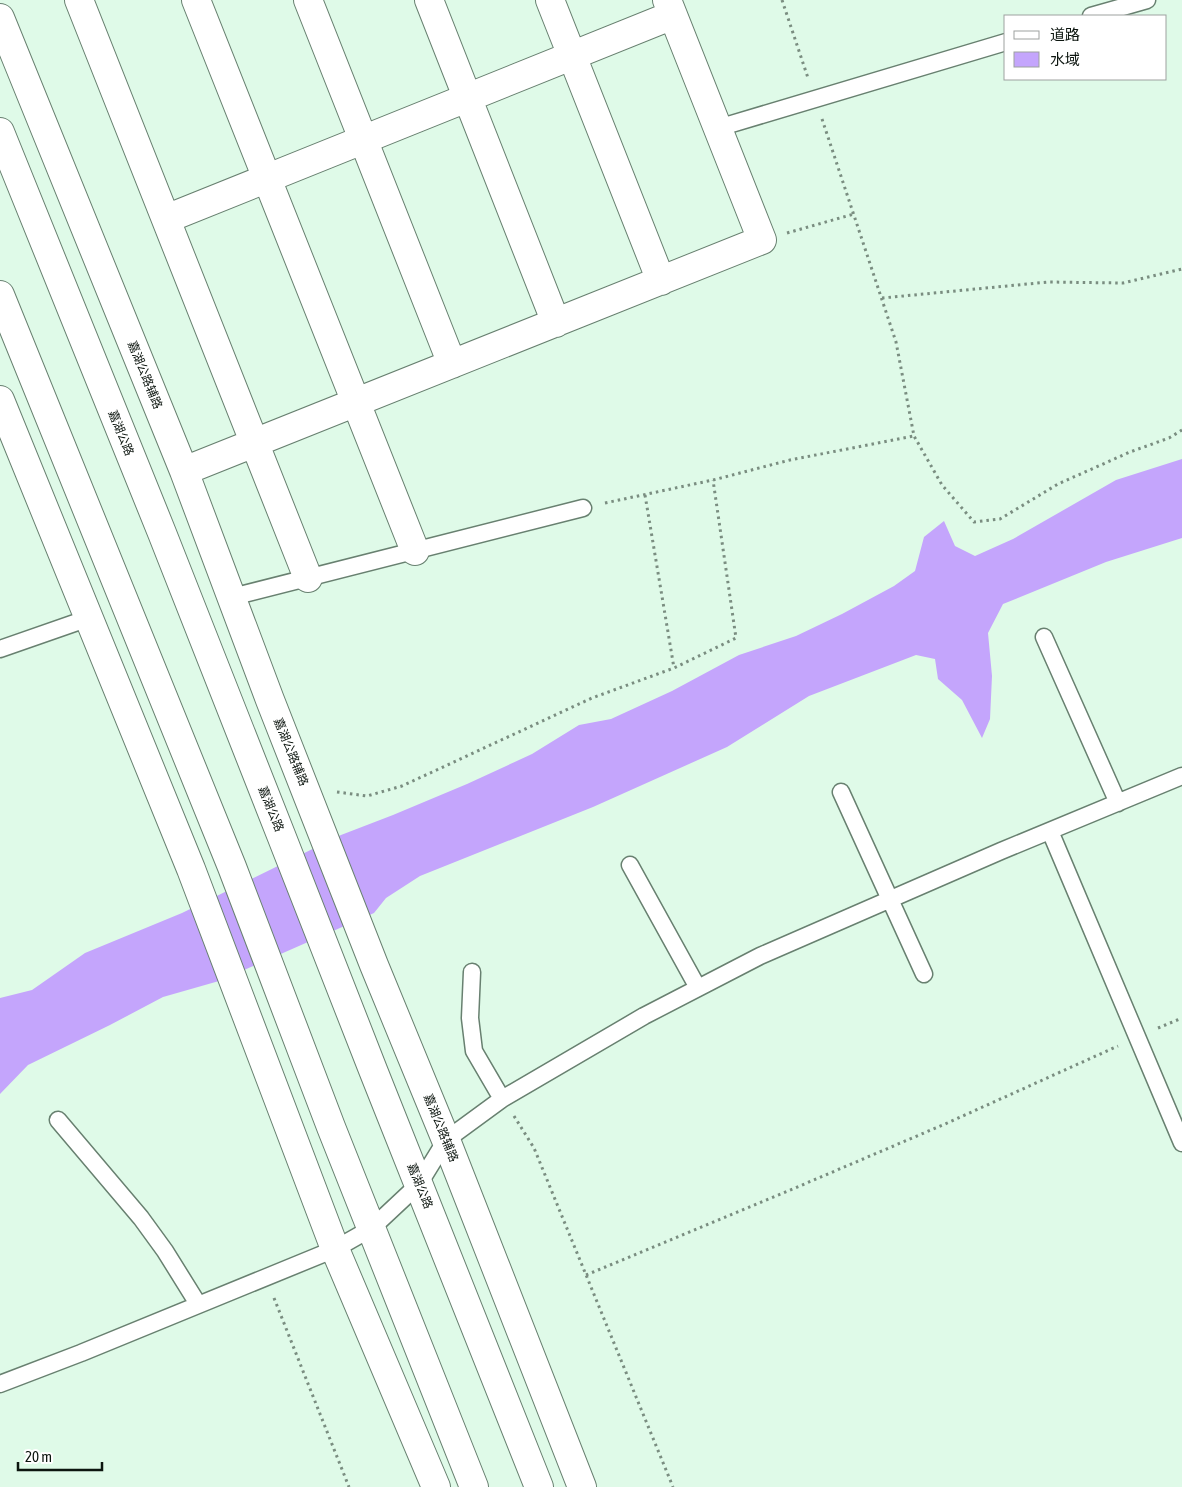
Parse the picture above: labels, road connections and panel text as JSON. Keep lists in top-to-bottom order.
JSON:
{
  "streets": {
    "street": ["嘉湖公路辅路", "嘉湖公路"]
  },
  "legend": ["道路", "水域"],
  "scale_bar": "20 m"
}
